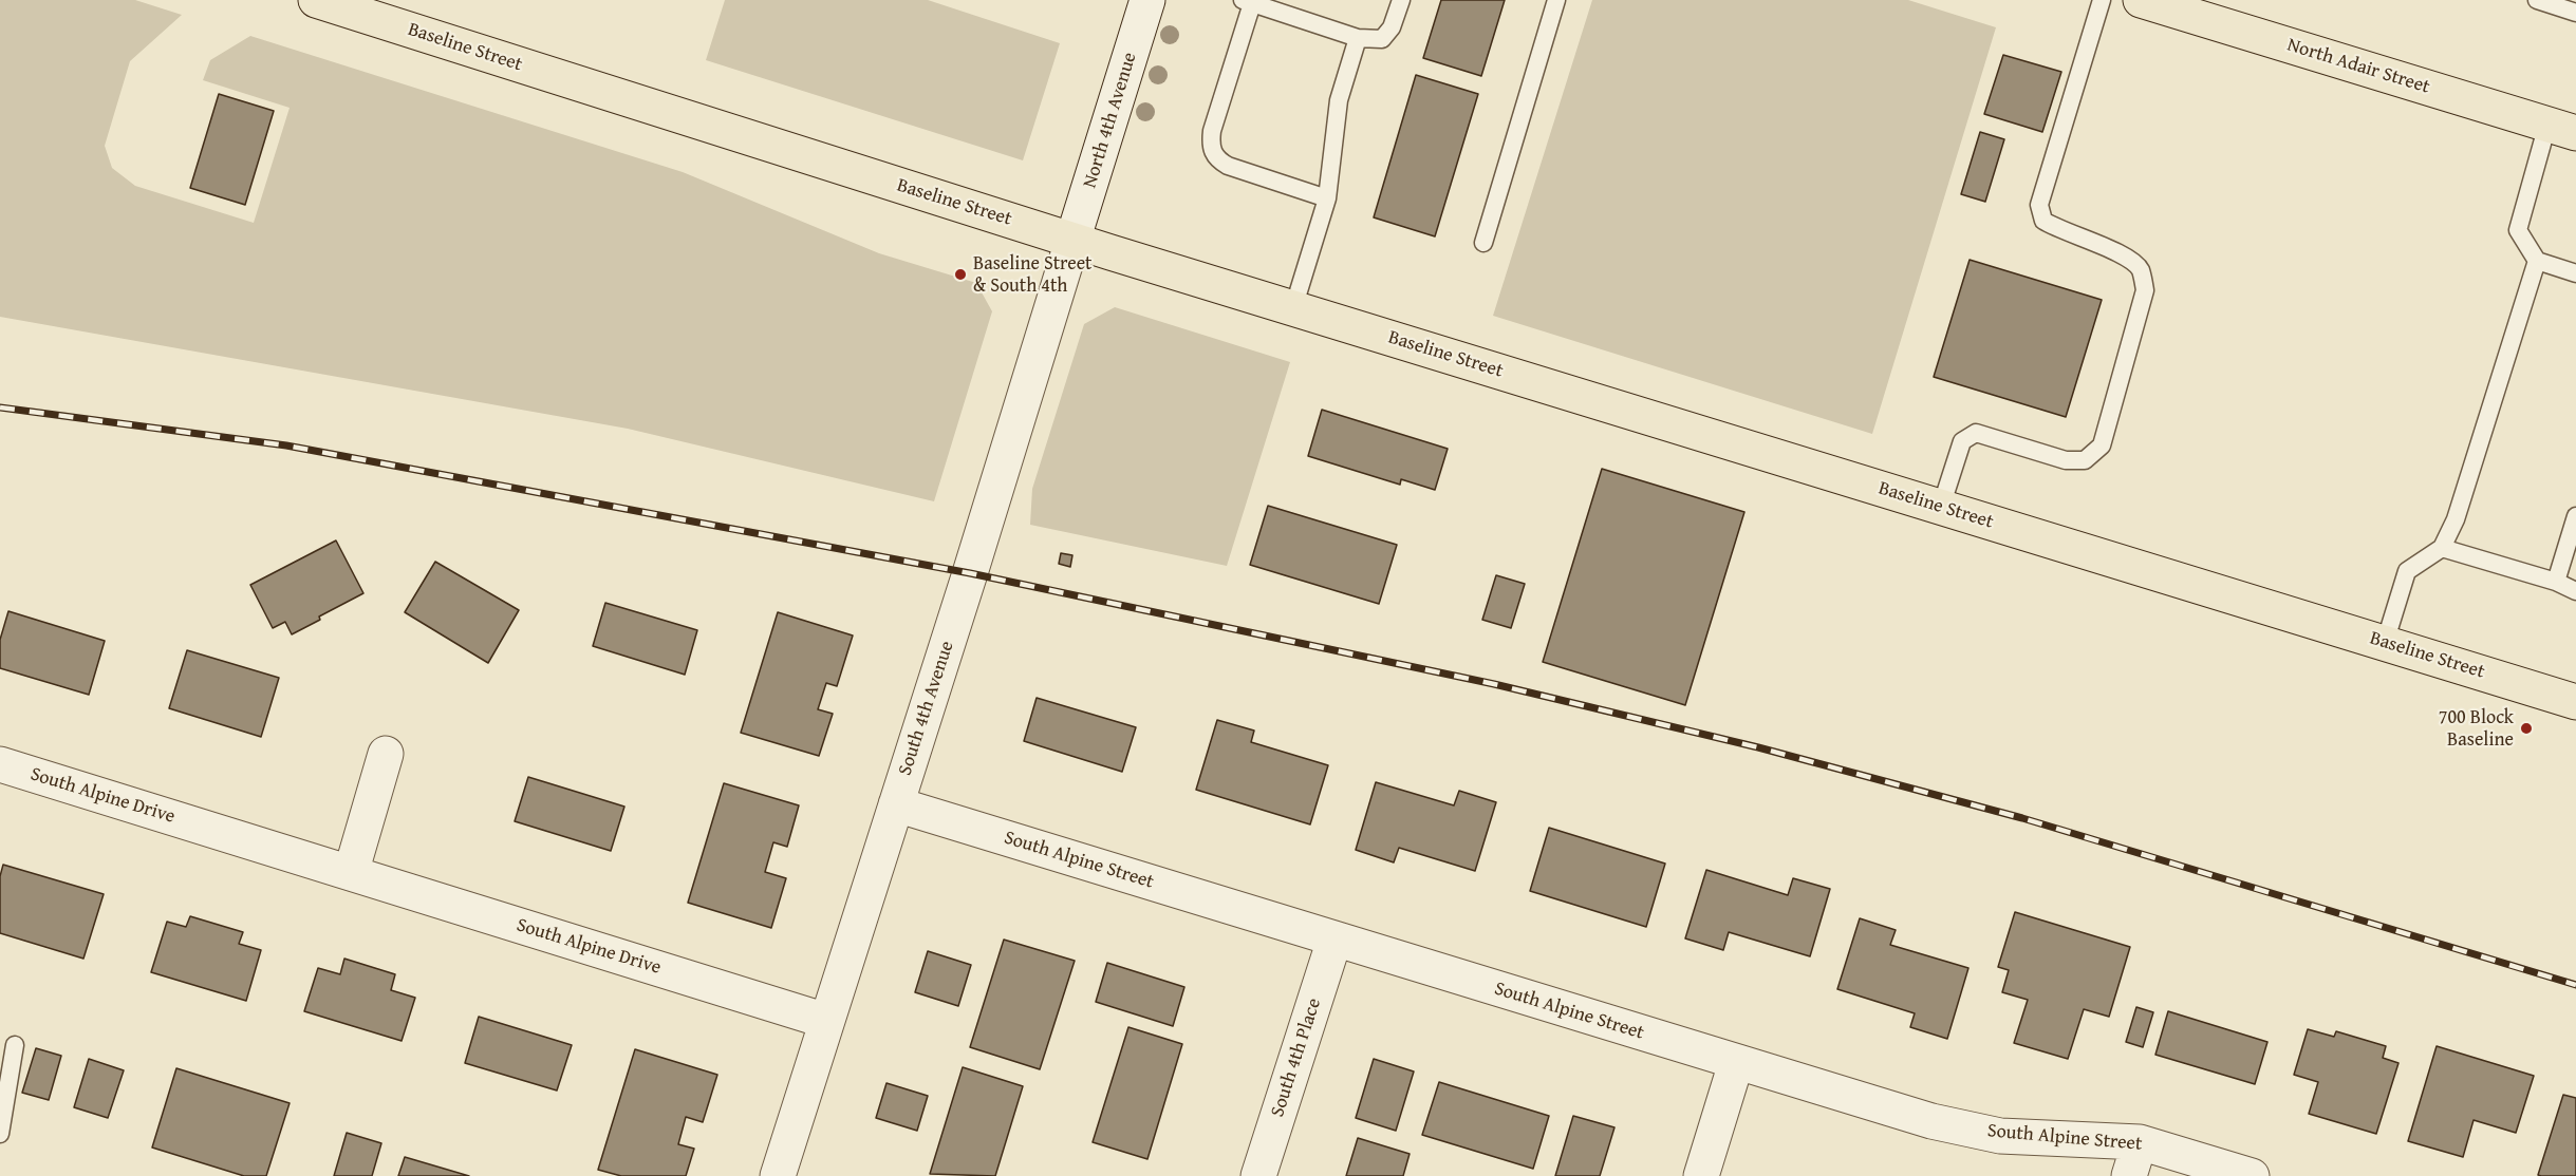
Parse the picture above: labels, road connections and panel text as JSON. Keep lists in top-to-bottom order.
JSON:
{
  "streets": {
    "highway": ["Baseline Street", "North Adair Street"],
    "street": [
      "North 4th Avenue",
      "South 4th Avenue",
      "South Alpine Drive",
      "South Alpine Street",
      "South 4th Place"
    ]
  },
  "crossings": [
    ["Baseline Street", "North 4th Avenue"],
    ["Baseline Street", "South 4th Avenue"],
    ["North 4th Avenue", "South 4th Avenue"],
    ["South 4th Avenue", "South Alpine Drive"],
    ["South 4th Avenue", "South Alpine Street"],
    ["South Alpine Street", "South 4th Place"]
  ],
  "places": ["Baseline Street & South 4th", "700 Block Baseline"]
}
